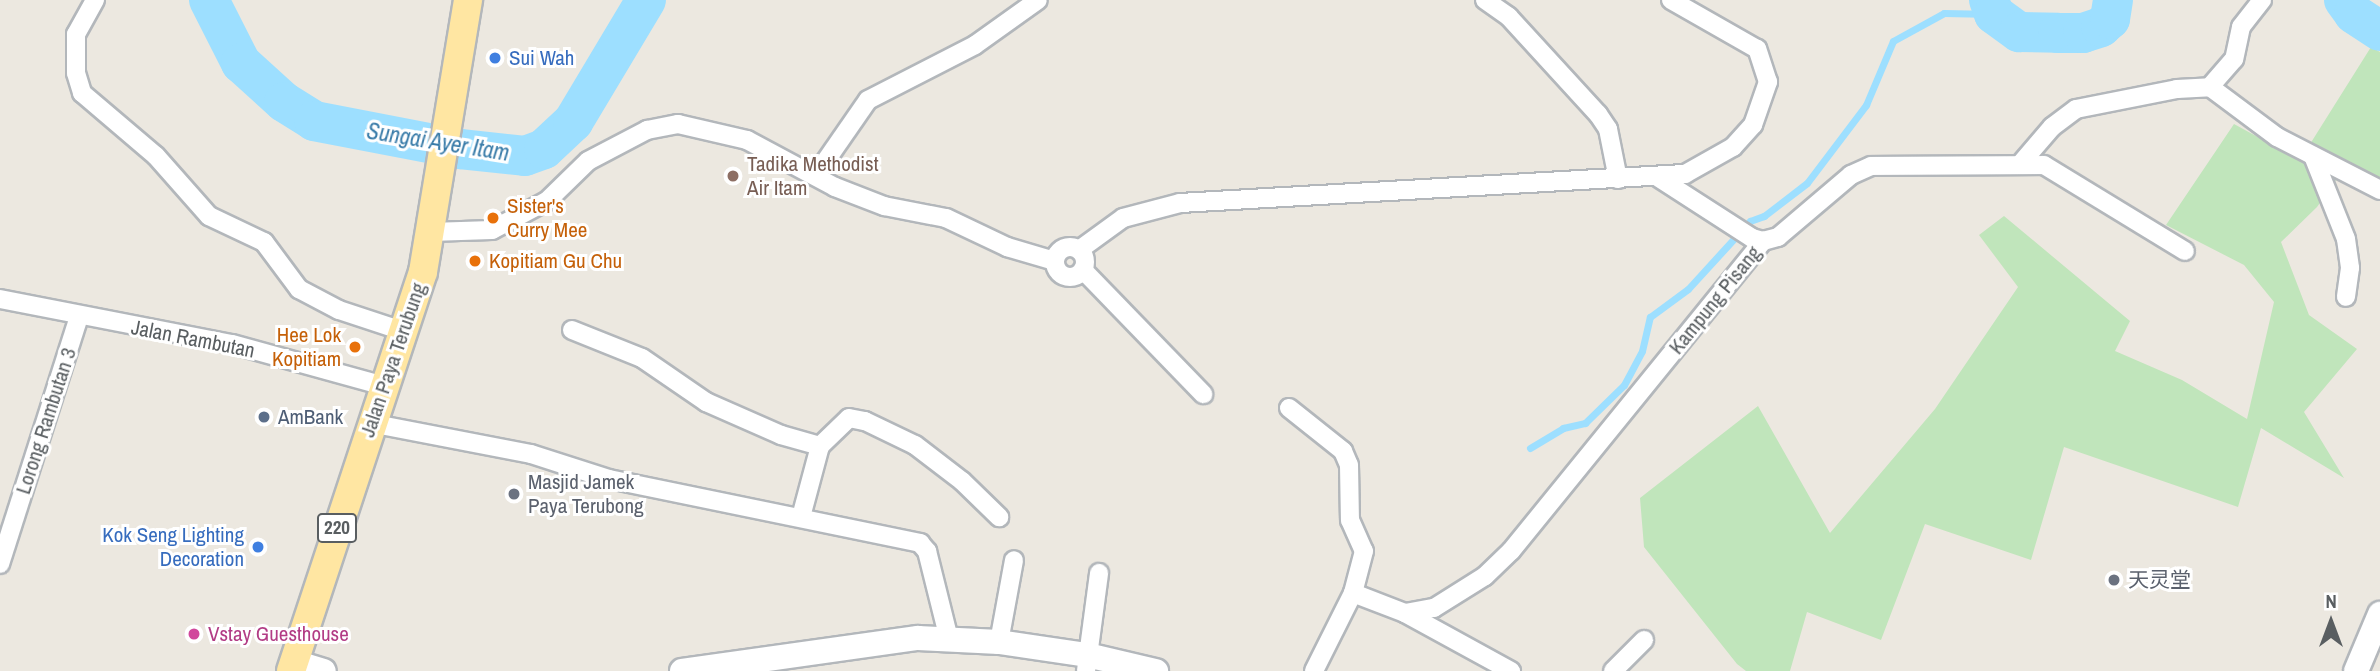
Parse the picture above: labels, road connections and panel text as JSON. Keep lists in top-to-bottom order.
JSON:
{
  "streets": {
    "main road": ["Jalan Paya Terubung", "220"],
    "street": ["Kampung Pisang", "Jalan Rambutan", "Lorong Rambutan 3"]
  },
  "crossings": [
    ["Jalan Rambutan", "Jalan Paya Terubung"],
    ["Jalan Rambutan", "Lorong Rambutan 3"]
  ],
  "water": ["Sungai Ayer Itam"],
  "places": [
    "Sui Wah",
    "Tadika Methodist Air Itam",
    "Sister's Curry Mee",
    "Kopitiam Gu Chu",
    "Hee Lok Kopitiam",
    "AmBank",
    "Masjid Jamek Paya Terubong",
    "Kok Seng Lighting Decoration",
    "天灵堂",
    "Vstay Guesthouse"
  ],
  "north": "top"
}
